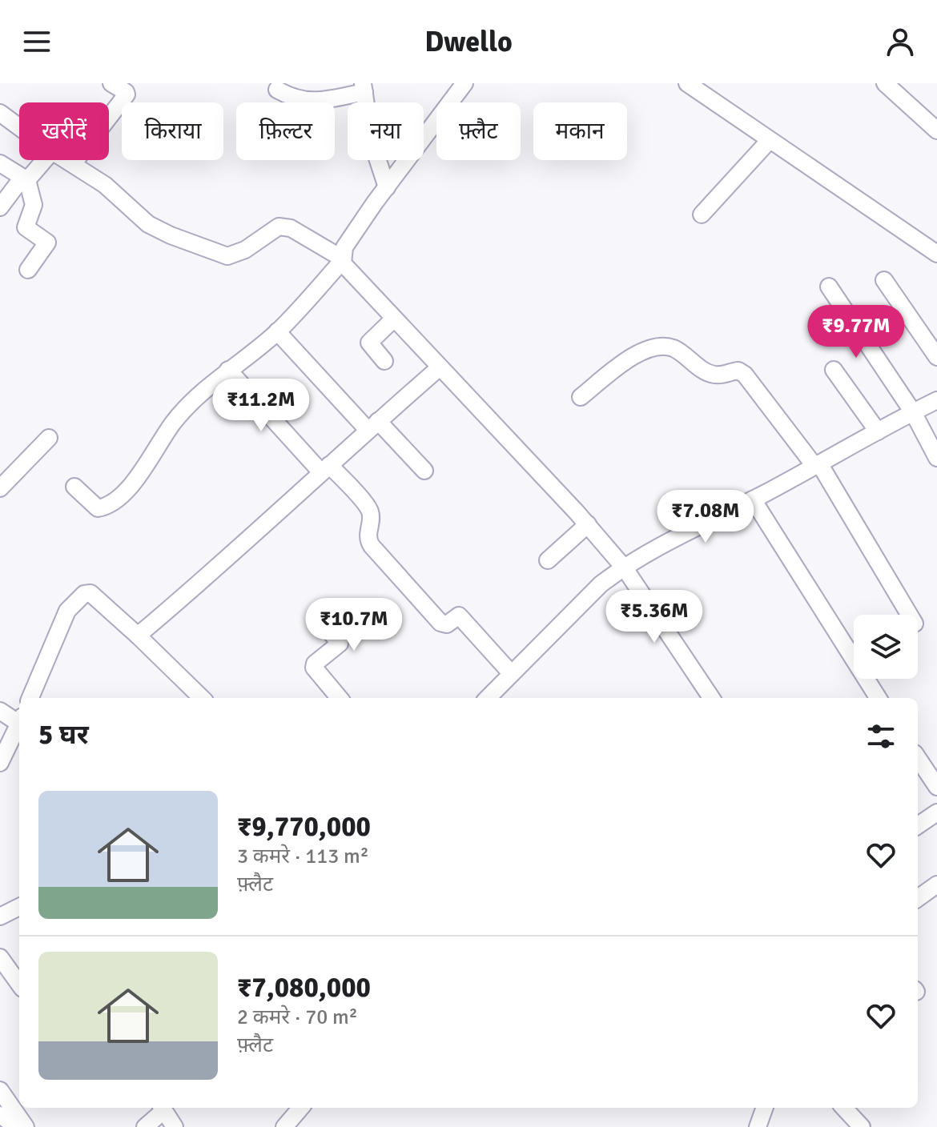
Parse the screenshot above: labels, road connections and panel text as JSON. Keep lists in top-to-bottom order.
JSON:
{
  "page": {
    "header": "Dwello",
    "chip": [
      "खरीदें",
      "किराया",
      "फ़िल्टर",
      "नया",
      "फ़्लैट",
      "मकान"
    ],
    "price": [
      "₹9.77M",
      "₹11.2M",
      "₹7.08M",
      "₹5.36M",
      "₹10.7M"
    ],
    "heading": "5 घर",
    "list": [
      {
        "name": "₹9,770,000",
        "note": "3 कमरे · 113 m² · फ़्लैट"
      },
      {
        "name": "₹7,080,000",
        "note": "2 कमरे · 70 m² · फ़्लैट"
      }
    ]
  }
}
